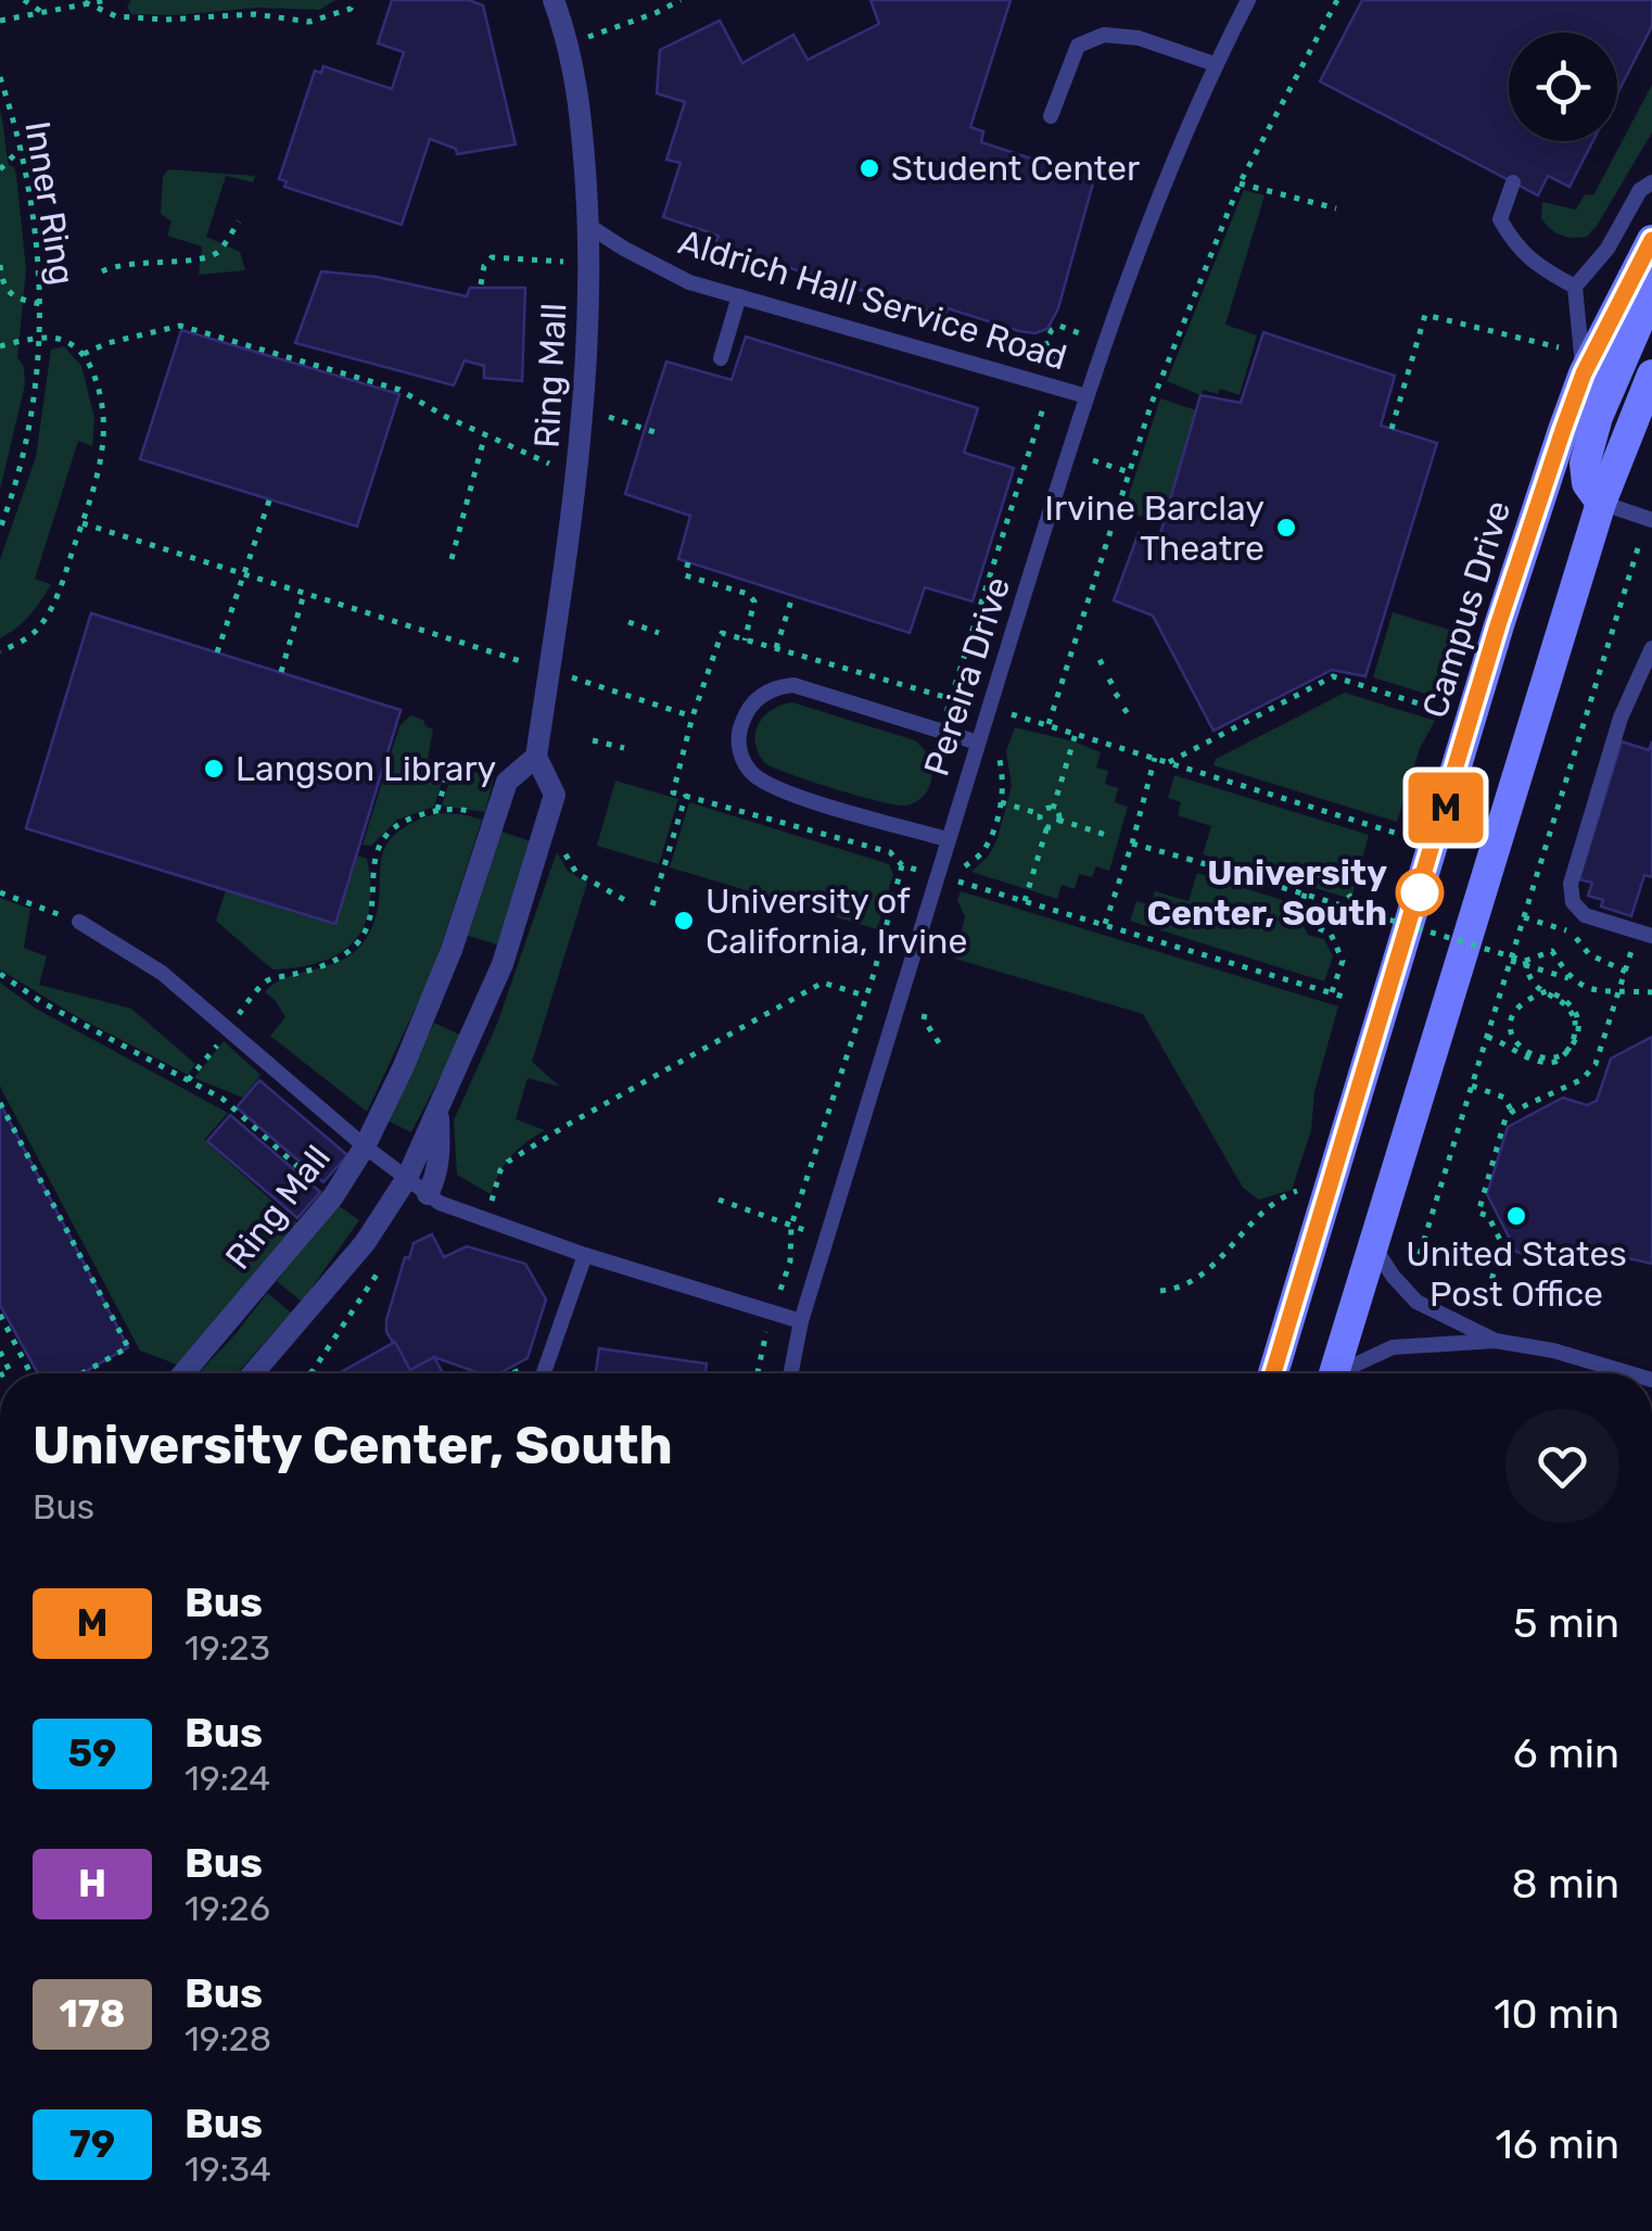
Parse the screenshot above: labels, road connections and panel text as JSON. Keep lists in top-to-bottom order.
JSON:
{
  "streets": {
    "main road": ["Campus Drive"],
    "street": ["Ring Mall"],
    "lane": ["Aldrich Hall Service Road", "Pereira Drive"],
    "path": ["Inner Ring"]
  },
  "crossings": [
    ["Aldrich Hall Service Road", "Ring Mall"],
    ["Aldrich Hall Service Road", "Pereira Drive"]
  ],
  "places": [
    "Student Center",
    "Irvine Barclay Theatre",
    "Langson Library",
    "University Center, South",
    "University of California, Irvine",
    "United States Post Office"
  ],
  "lines": ["bus line M"],
  "page": {
    "on_map": "M",
    "heading": ["University Center, South", "Bus"],
    "list": [
      {
        "mark": "M",
        "name": "Bus",
        "note": "19:23",
        "value": "5 min"
      },
      {
        "mark": "59",
        "name": "Bus",
        "note": "19:24",
        "value": "6 min"
      },
      {
        "mark": "H",
        "name": "Bus",
        "note": "19:26",
        "value": "8 min"
      },
      {
        "mark": "178",
        "name": "Bus",
        "note": "19:28",
        "value": "10 min"
      },
      {
        "mark": "79",
        "name": "Bus",
        "note": "19:34",
        "value": "16 min"
      }
    ]
  }
}
